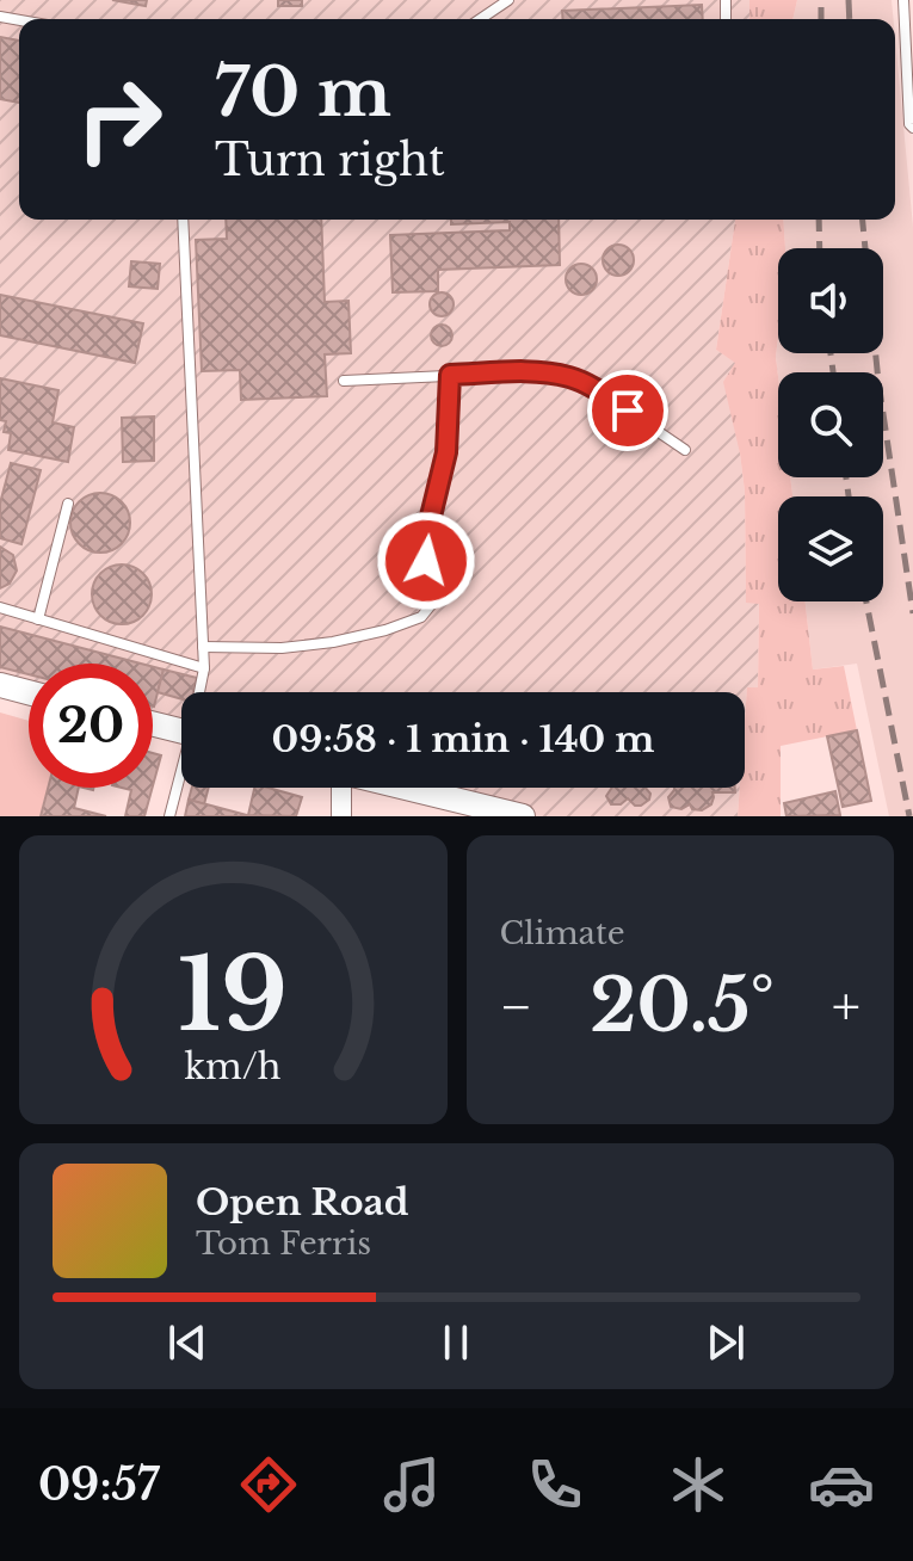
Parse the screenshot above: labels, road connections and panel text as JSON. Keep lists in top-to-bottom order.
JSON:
{
  "page": {
    "turn": ["70 m", "Turn right"],
    "limit": "20",
    "trip": "09:58 · 1 min · 140 m",
    "tile": "Climate",
    "heat": ["−", "20.5°", "+"],
    "song": ["Open Road", "Tom Ferris"],
    "tabs": "09:57",
    "gauge": ["19", "km/h"]
  }
}
